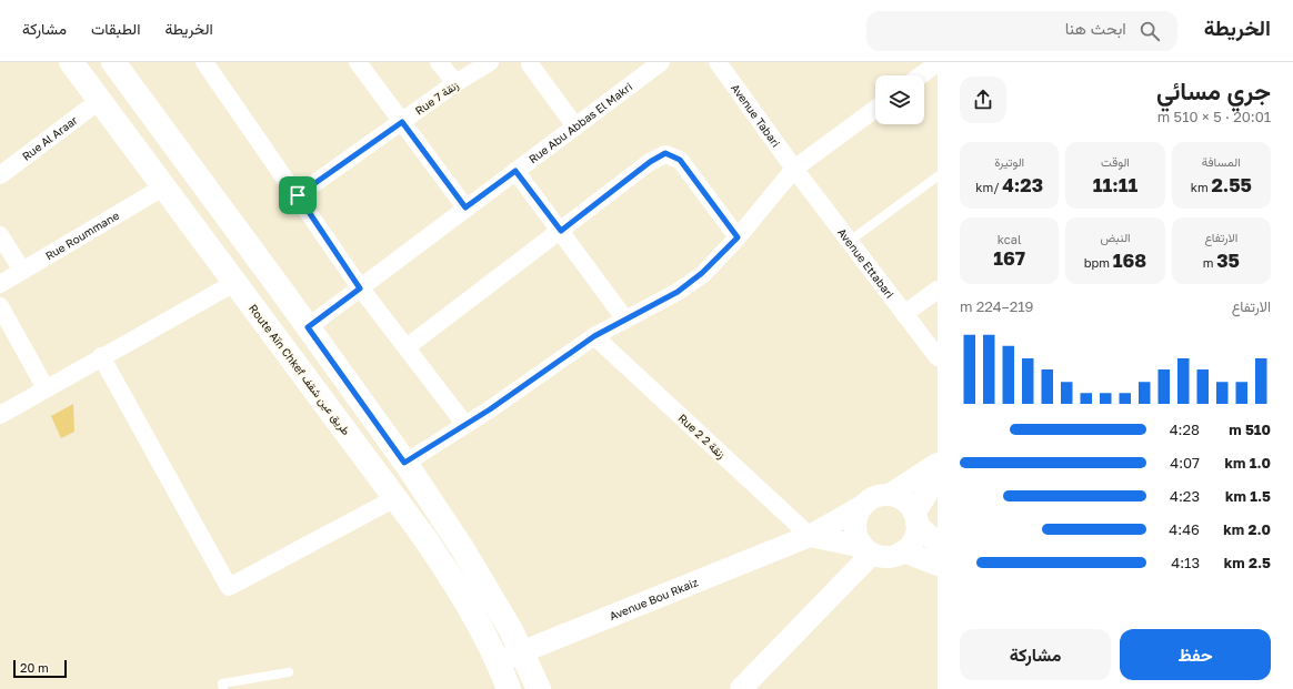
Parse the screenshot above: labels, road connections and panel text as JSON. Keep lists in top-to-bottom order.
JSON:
{
  "streets": {
    "main road": ["Route Aïn Chkef طريق عين شقف"],
    "street": [
      "Rue 7 زنقة",
      "Avenue Tabari",
      "Rue Abu Abbas El Makri",
      "Rue Al Araar",
      "Rue Roummane",
      "Avenue Ettabari",
      "Rue 2 زنقة 2",
      "Avenue Bou Rkaiz"
    ]
  },
  "crossings": [
    ["Avenue Tabari", "Avenue Ettabari"],
    ["Rue Al Araar", "Route Aïn Chkef طريق عين شقف"],
    ["Rue Roummane", "Route Aïn Chkef طريق عين شقف"],
    ["Route Aïn Chkef طريق عين شقف", "Avenue Bou Rkaiz"],
    ["Rue 2 زنقة 2", "Avenue Bou Rkaiz"]
  ],
  "scale_bar": "20 m",
  "page": {
    "header": "الخريطة",
    "search": "ابحث هنا",
    "nav": ["الخريطة", "الطبقات", "مشاركة"],
    "heading": ["جري مسائي", "20:01 · 5 × 510 m"],
    "stats": [
      ["المسافة", "2.55 km"],
      ["الوقت", "11:11"],
      ["الوتيرة", "4:23 /km"],
      ["الارتفاع", "35 m"],
      ["النبض", "168 bpm"],
      ["kcal", "167"]
    ],
    "chart": ["الارتفاع", "219–224 m"],
    "list": [
      {
        "name": "510 m",
        "note": "4:28"
      },
      {
        "name": "1.0 km",
        "note": "4:07"
      },
      {
        "name": "1.5 km",
        "note": "4:23"
      },
      {
        "name": "2.0 km",
        "note": "4:46"
      },
      {
        "name": "2.5 km",
        "note": "4:13"
      }
    ],
    "buttons": ["حفظ", "مشاركة"],
    "scale": "20 m"
  }
}
